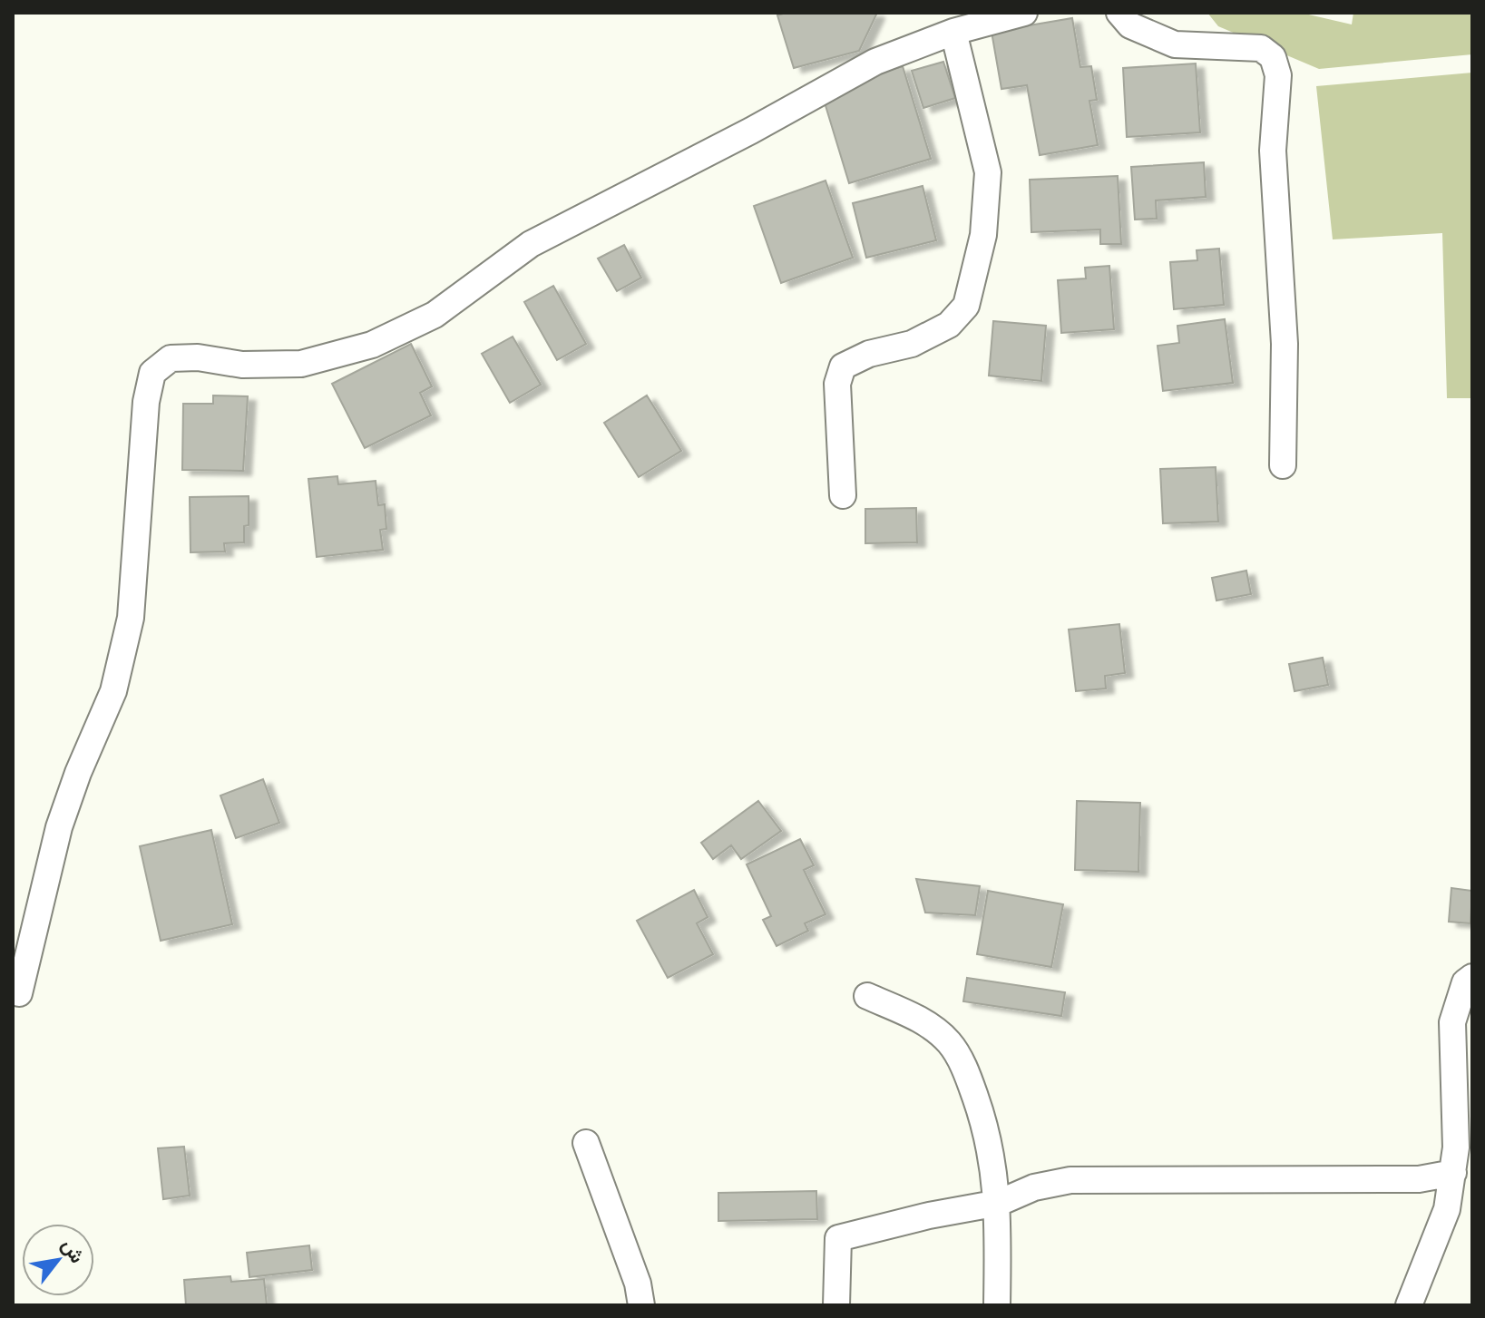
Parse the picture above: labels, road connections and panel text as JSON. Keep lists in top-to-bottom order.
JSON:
{
  "north": "top right"
}
